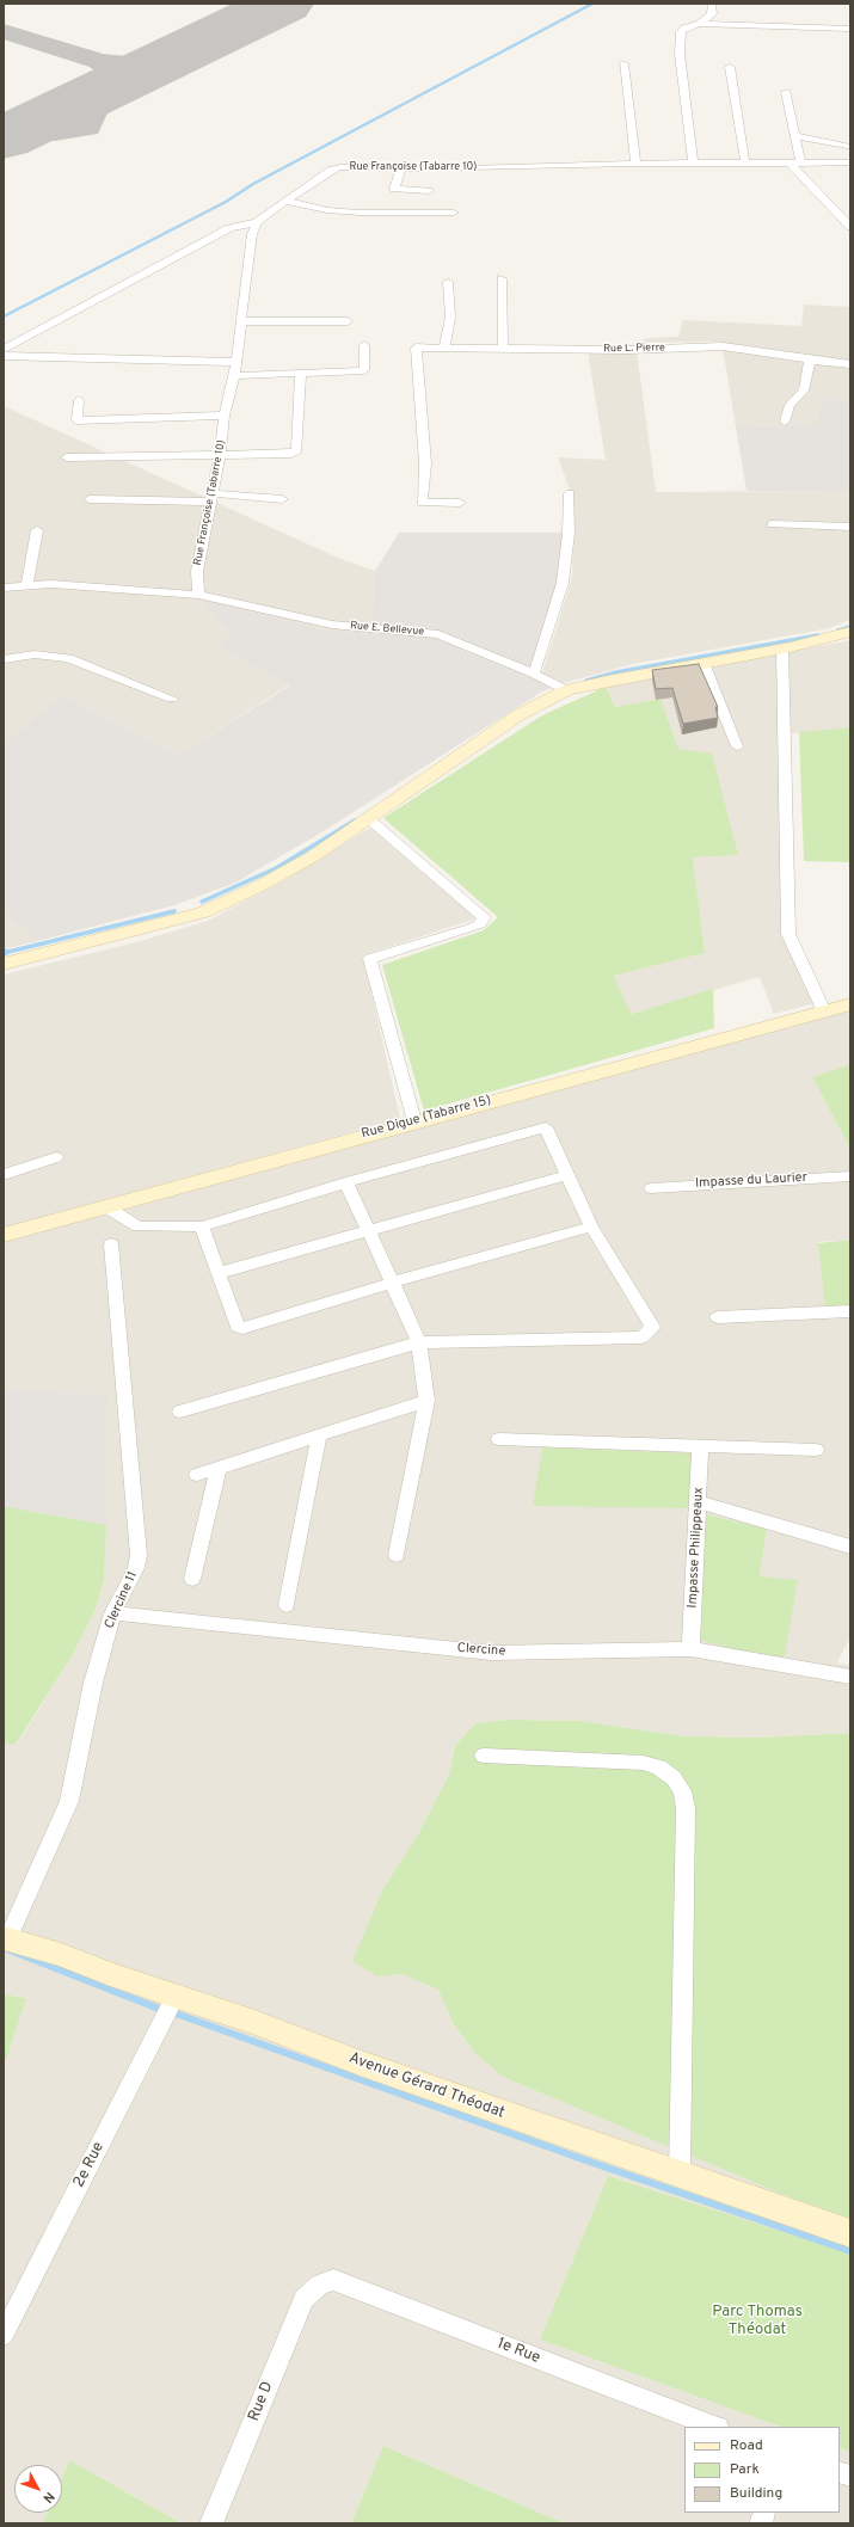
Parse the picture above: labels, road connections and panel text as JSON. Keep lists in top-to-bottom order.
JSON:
{
  "streets": {
    "street": [
      "Rue Françoise (Tabarre 10)",
      "Rue L. Pierre",
      "Rue E. Bellevue",
      "Rue Digue (Tabarre 15)",
      "Impasse du Laurier",
      "Impasse Philippeaux",
      "Clercine 11",
      "Clercine",
      "Avenue Gérard Théodat",
      "2e Rue",
      "1e Rue",
      "Rue D"
    ]
  },
  "crossings": [
    ["Rue Françoise (Tabarre 10)", "Rue E. Bellevue"],
    ["Impasse Philippeaux", "Clercine"],
    ["Clercine 11", "Clercine"],
    ["Clercine 11", "Avenue Gérard Théodat"],
    ["Avenue Gérard Théodat", "2e Rue"],
    ["1e Rue", "Rue D"]
  ],
  "parks": ["Parc Thomas Théodat"],
  "legend": ["Road", "Park", "Building"],
  "north": "bottom right"
}
